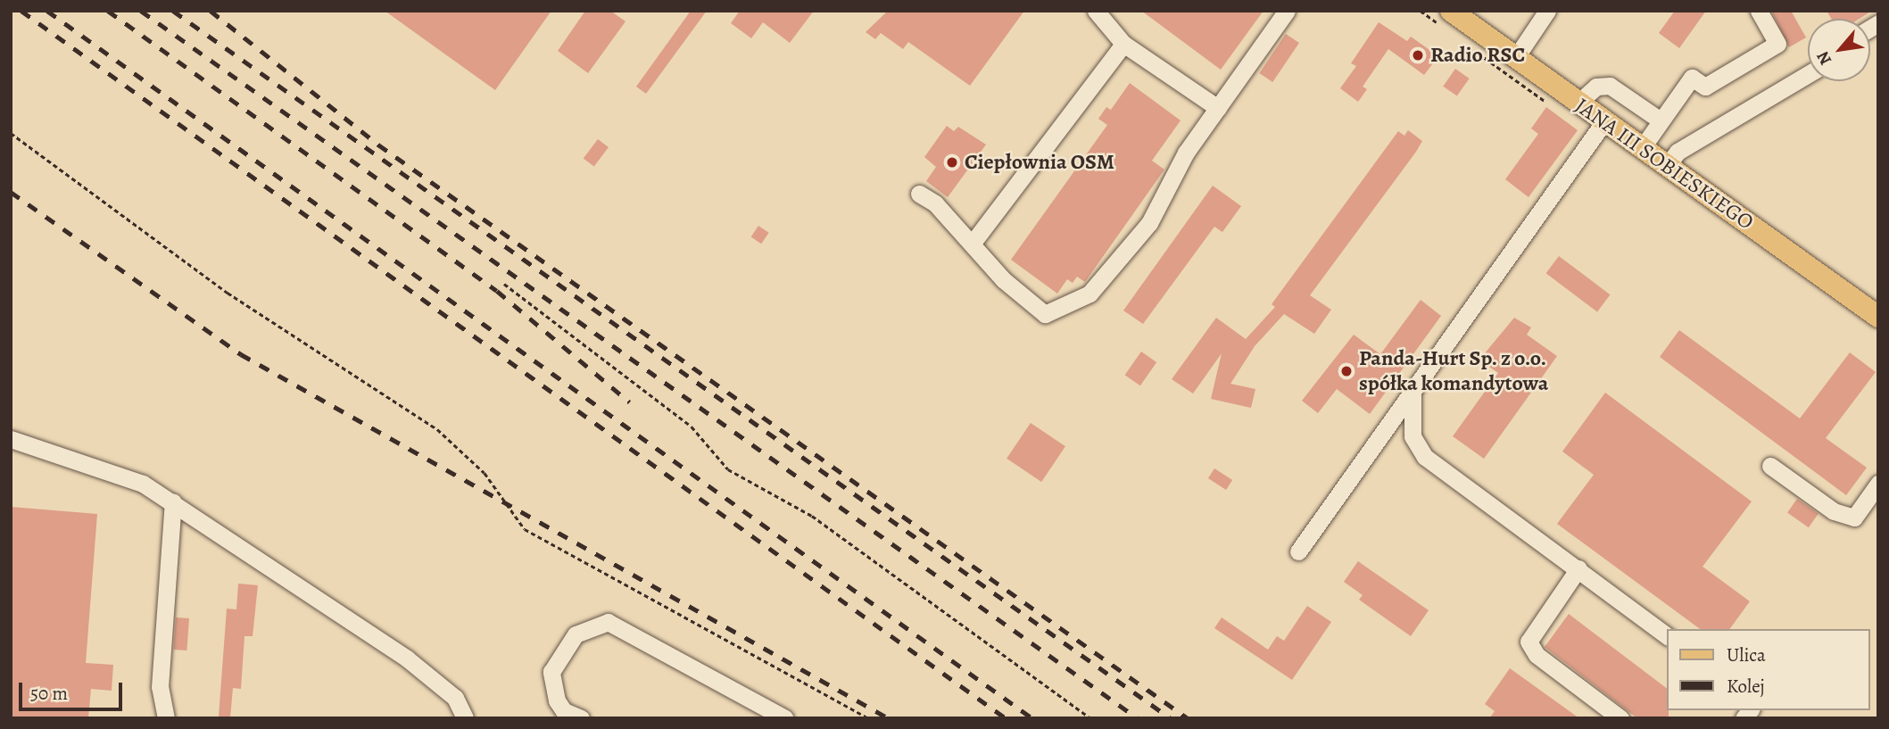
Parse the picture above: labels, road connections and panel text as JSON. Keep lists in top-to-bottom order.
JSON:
{
  "streets": {
    "main road": ["JANA III SOBIESKIEGO"]
  },
  "places": ["Radio RSC", "Ciepłownia OSM", "Panda-Hurt Sp. z o.o. spółka komandytowa"],
  "legend": ["Ulica", "Kolej"],
  "scale_bar": "50 m",
  "north": "bottom left"
}
